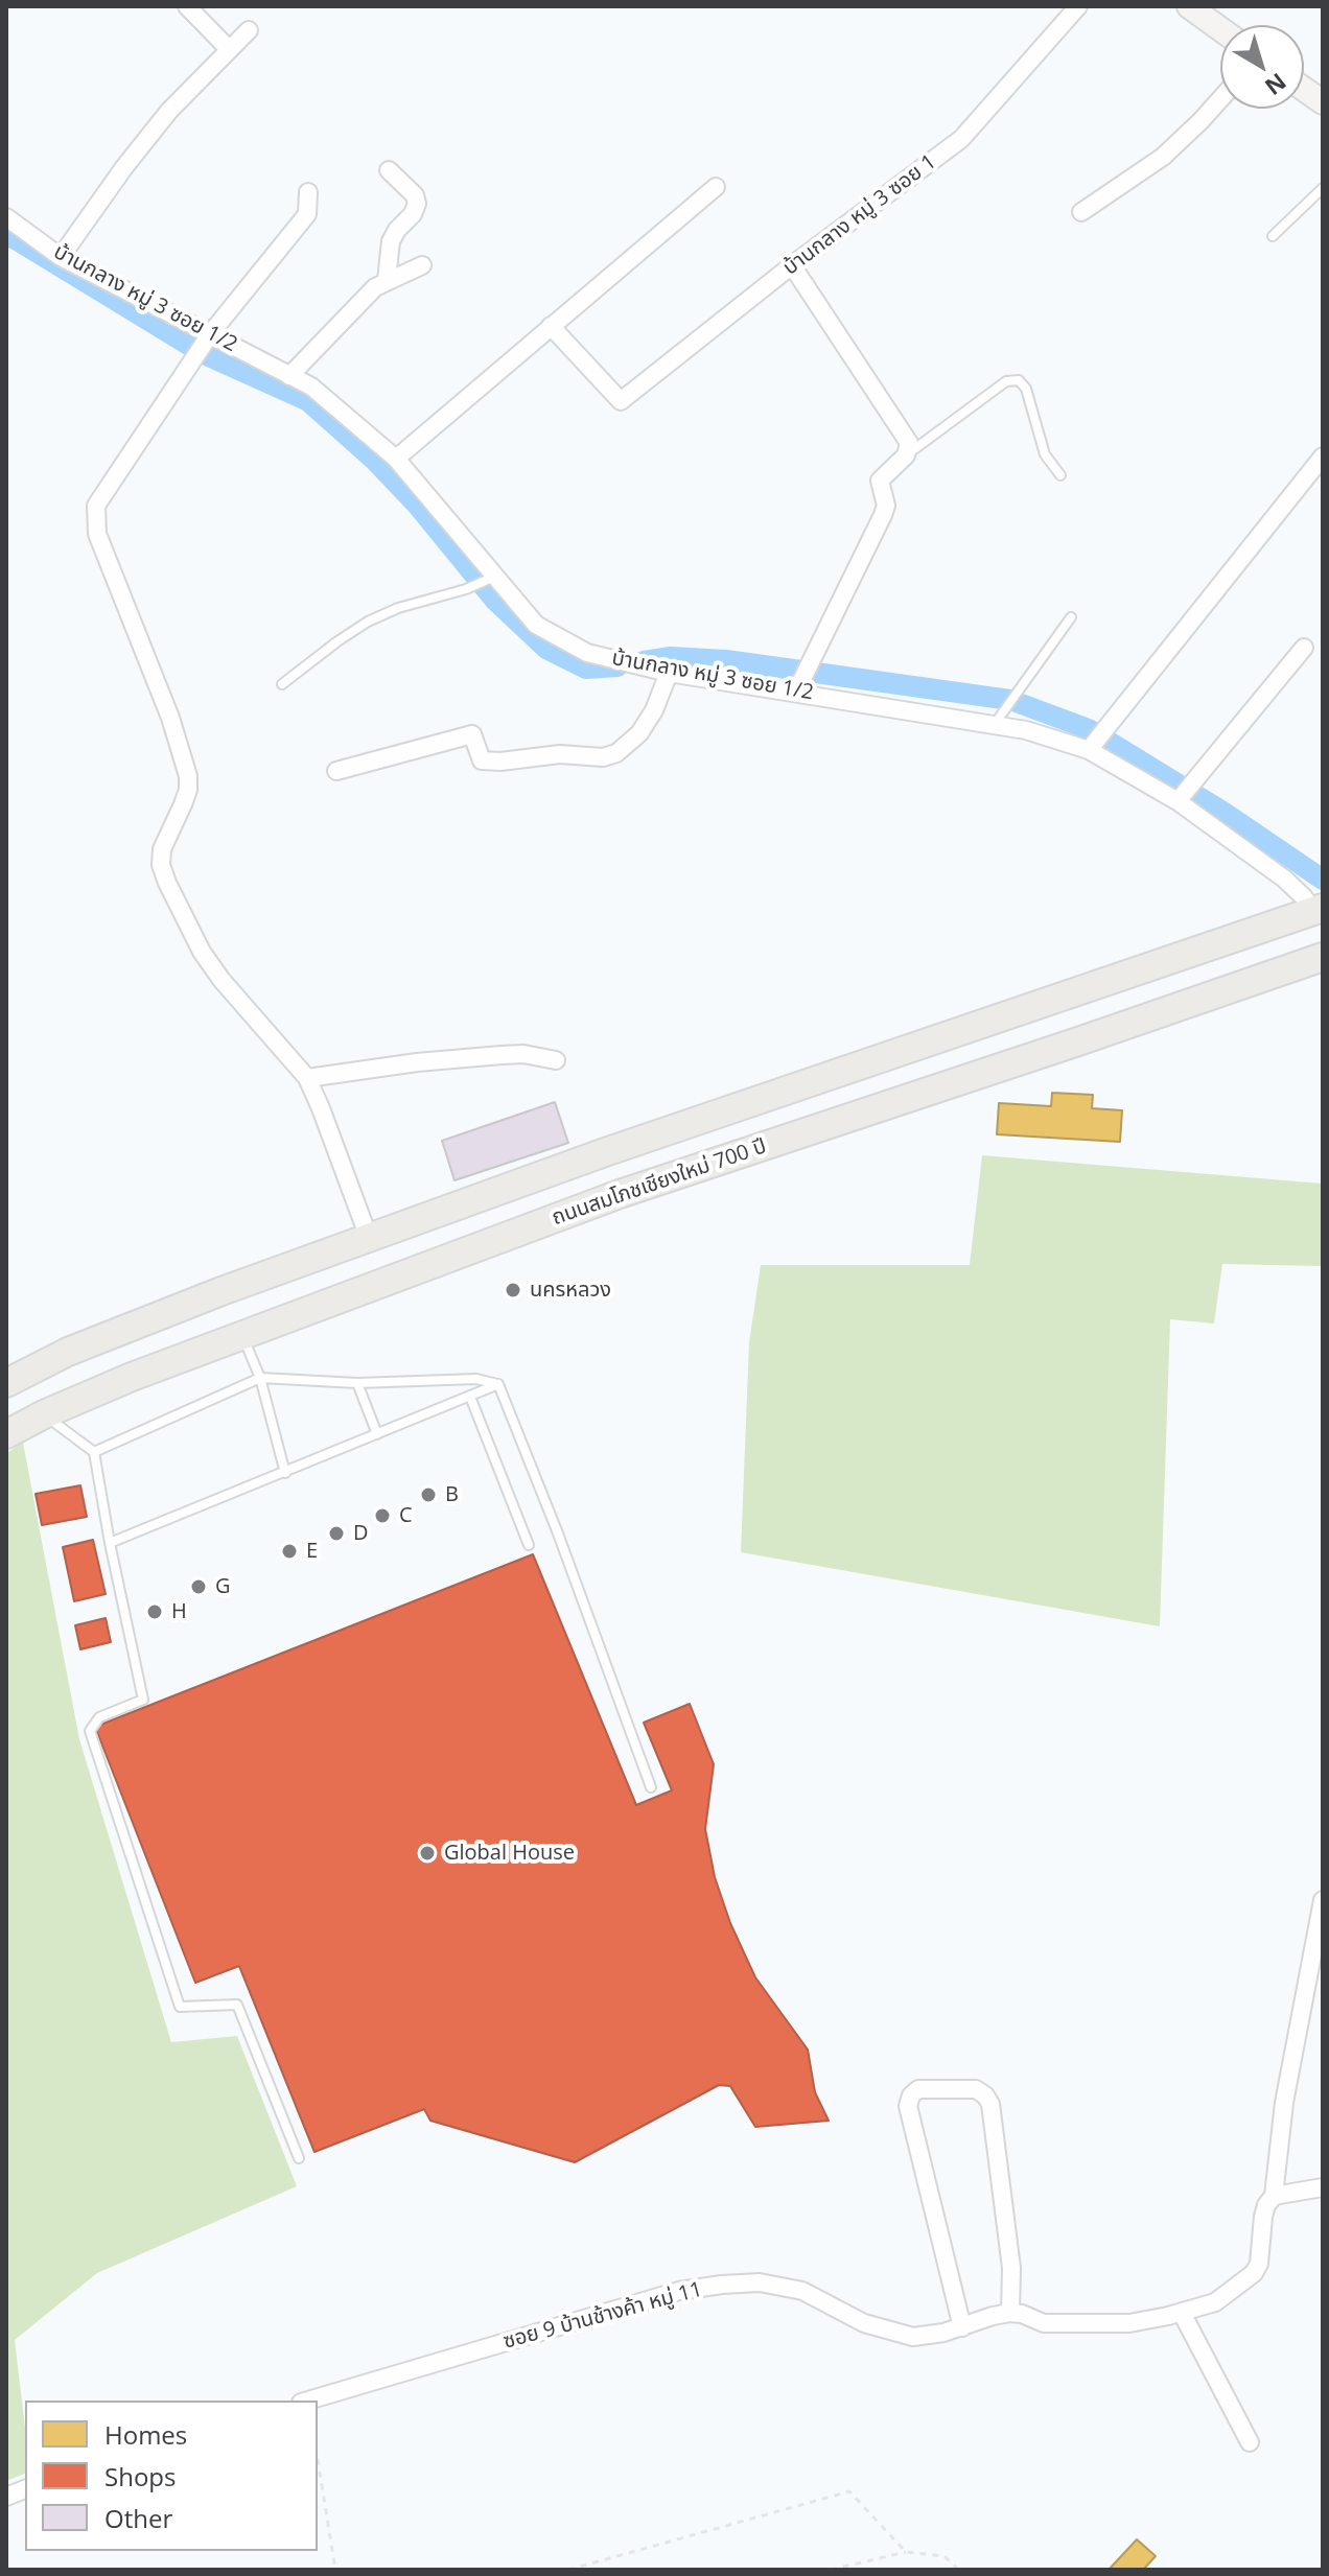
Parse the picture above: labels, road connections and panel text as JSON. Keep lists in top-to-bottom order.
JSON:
{
  "streets": {
    "main road": ["ถนนสมโภชเชียงใหม่ 700 ปี"],
    "street": ["บ้านกลาง หมู่ 3 ซอย 1", "บ้านกลาง หมู่ 3 ซอย 1/2", "ซอย 9 บ้านช้างค้า หมู่ 11"]
  },
  "places": [
    "นครหลวง",
    "B",
    "C",
    "D",
    "E",
    "G",
    "H",
    "Global House"
  ],
  "legend": ["Homes", "Shops", "Other"],
  "north": "bottom right"
}
